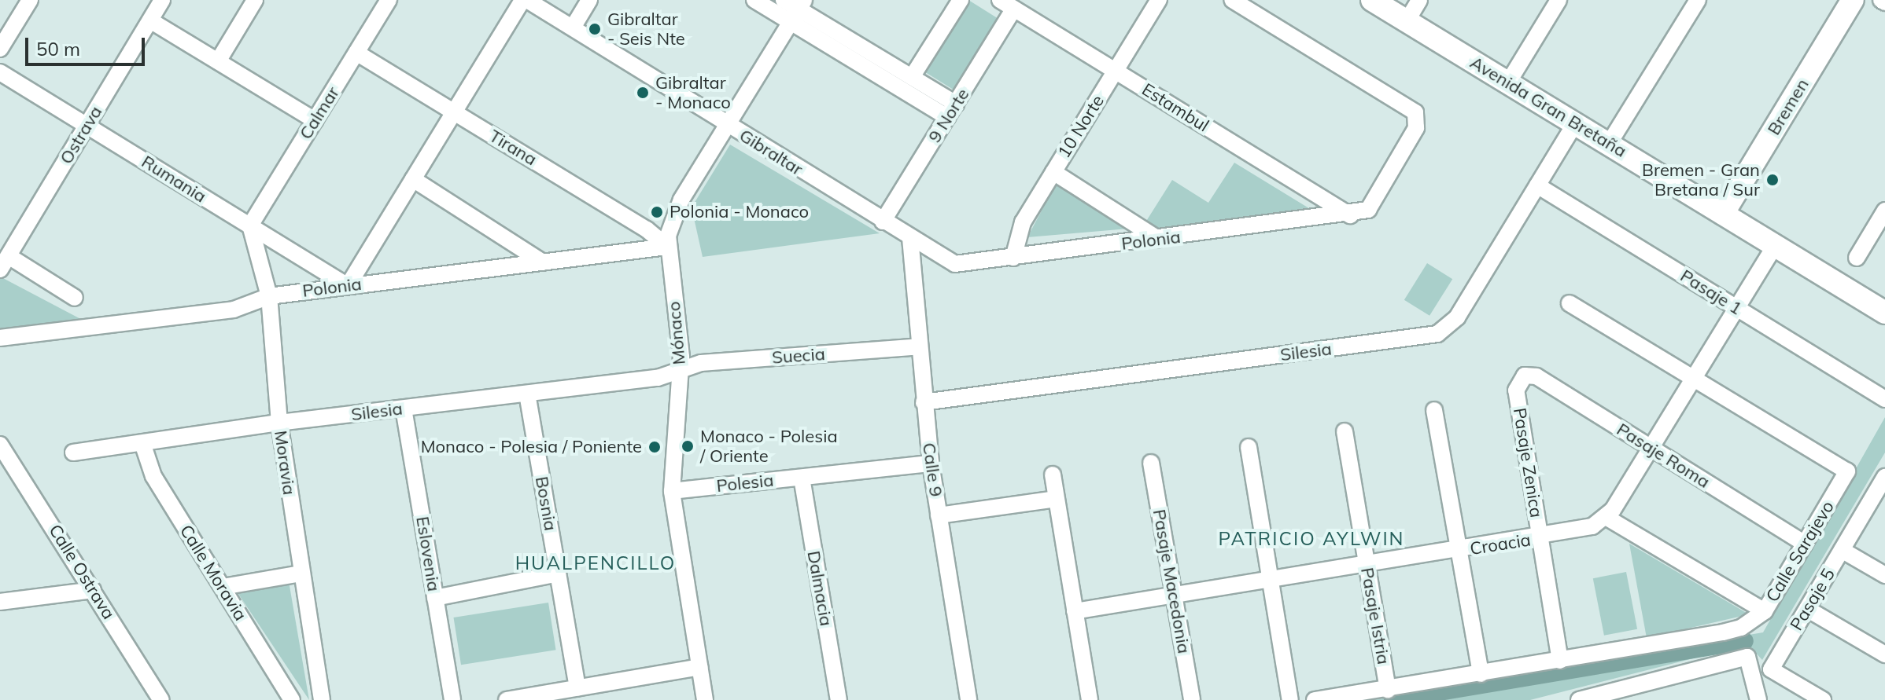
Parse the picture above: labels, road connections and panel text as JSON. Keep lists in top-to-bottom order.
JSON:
{
  "streets": {
    "main road": ["Avenida Gran Bretaña", "Bremen"],
    "street": [
      "Estambul",
      "Calmar",
      "9 Norte",
      "10 Norte",
      "Ostrava",
      "Tirana",
      "Gibraltar",
      "Rumania",
      "Polonia",
      "Pasaje 1",
      "Mónaco",
      "Silesia",
      "Suecia",
      "Pasaje Roma",
      "Moravia",
      "Pasaje Zenica",
      "Calle 9",
      "Polesia",
      "Bosnia",
      "Croacia",
      "Calle Sarajevo",
      "Eslovenia",
      "Calle Ostrava",
      "Calle Moravia",
      "Pasaje Macedonia",
      "Dalmacia",
      "Pasaje 5",
      "Pasaje Istria"
    ]
  },
  "crossings": [
    ["Avenida Gran Bretaña", "Bremen"],
    ["Avenida Gran Bretaña", "Silesia"],
    ["Avenida Gran Bretaña", "Croacia"],
    ["Estambul", "9 Norte"],
    ["Estambul", "10 Norte"],
    ["Estambul", "Polonia"],
    ["Calmar", "Tirana"],
    ["Calmar", "Rumania"],
    ["Calmar", "Moravia"],
    ["9 Norte", "Gibraltar"],
    ["10 Norte", "Polonia"],
    ["Ostrava", "Rumania"],
    ["Tirana", "Polonia"],
    ["Tirana", "Mónaco"],
    ["Gibraltar", "Polonia"],
    ["Gibraltar", "Mónaco"],
    ["Gibraltar", "Calle 9"],
    ["Rumania", "Polonia"],
    ["Rumania", "Moravia"],
    ["Polonia", "Mónaco"],
    ["Polonia", "Moravia"],
    ["Pasaje 1", "Silesia"],
    ["Pasaje 1", "Croacia"],
    ["Mónaco", "Silesia"],
    ["Mónaco", "Suecia"],
    ["Mónaco", "Polesia"],
    ["Silesia", "Suecia"],
    ["Silesia", "Moravia"],
    ["Silesia", "Calle 9"],
    ["Silesia", "Bosnia"],
    ["Silesia", "Eslovenia"],
    ["Silesia", "Calle Moravia"],
    ["Suecia", "Calle 9"],
    ["Pasaje Roma", "Pasaje Zenica"],
    ["Pasaje Roma", "Croacia"],
    ["Pasaje Roma", "Calle Sarajevo"],
    ["Pasaje Zenica", "Croacia"],
    ["Pasaje Zenica", "Calle Sarajevo"],
    ["Calle 9", "Polesia"],
    ["Polesia", "Dalmacia"],
    ["Croacia", "Calle Sarajevo"],
    ["Croacia", "Pasaje Macedonia"],
    ["Croacia", "Pasaje Istria"],
    ["Calle Sarajevo", "Pasaje Istria"]
  ],
  "districts": ["PATRICIO AYLWIN", "HUALPENCILLO"],
  "places": [
    "Gibraltar - Seis Nte",
    "Gibraltar - Monaco",
    "Bremen - Gran Bretana / Sur",
    "Polonia - Monaco",
    "Monaco - Polesia / Oriente",
    "Monaco - Polesia / Poniente"
  ],
  "scale_bar": "50 m"
}
